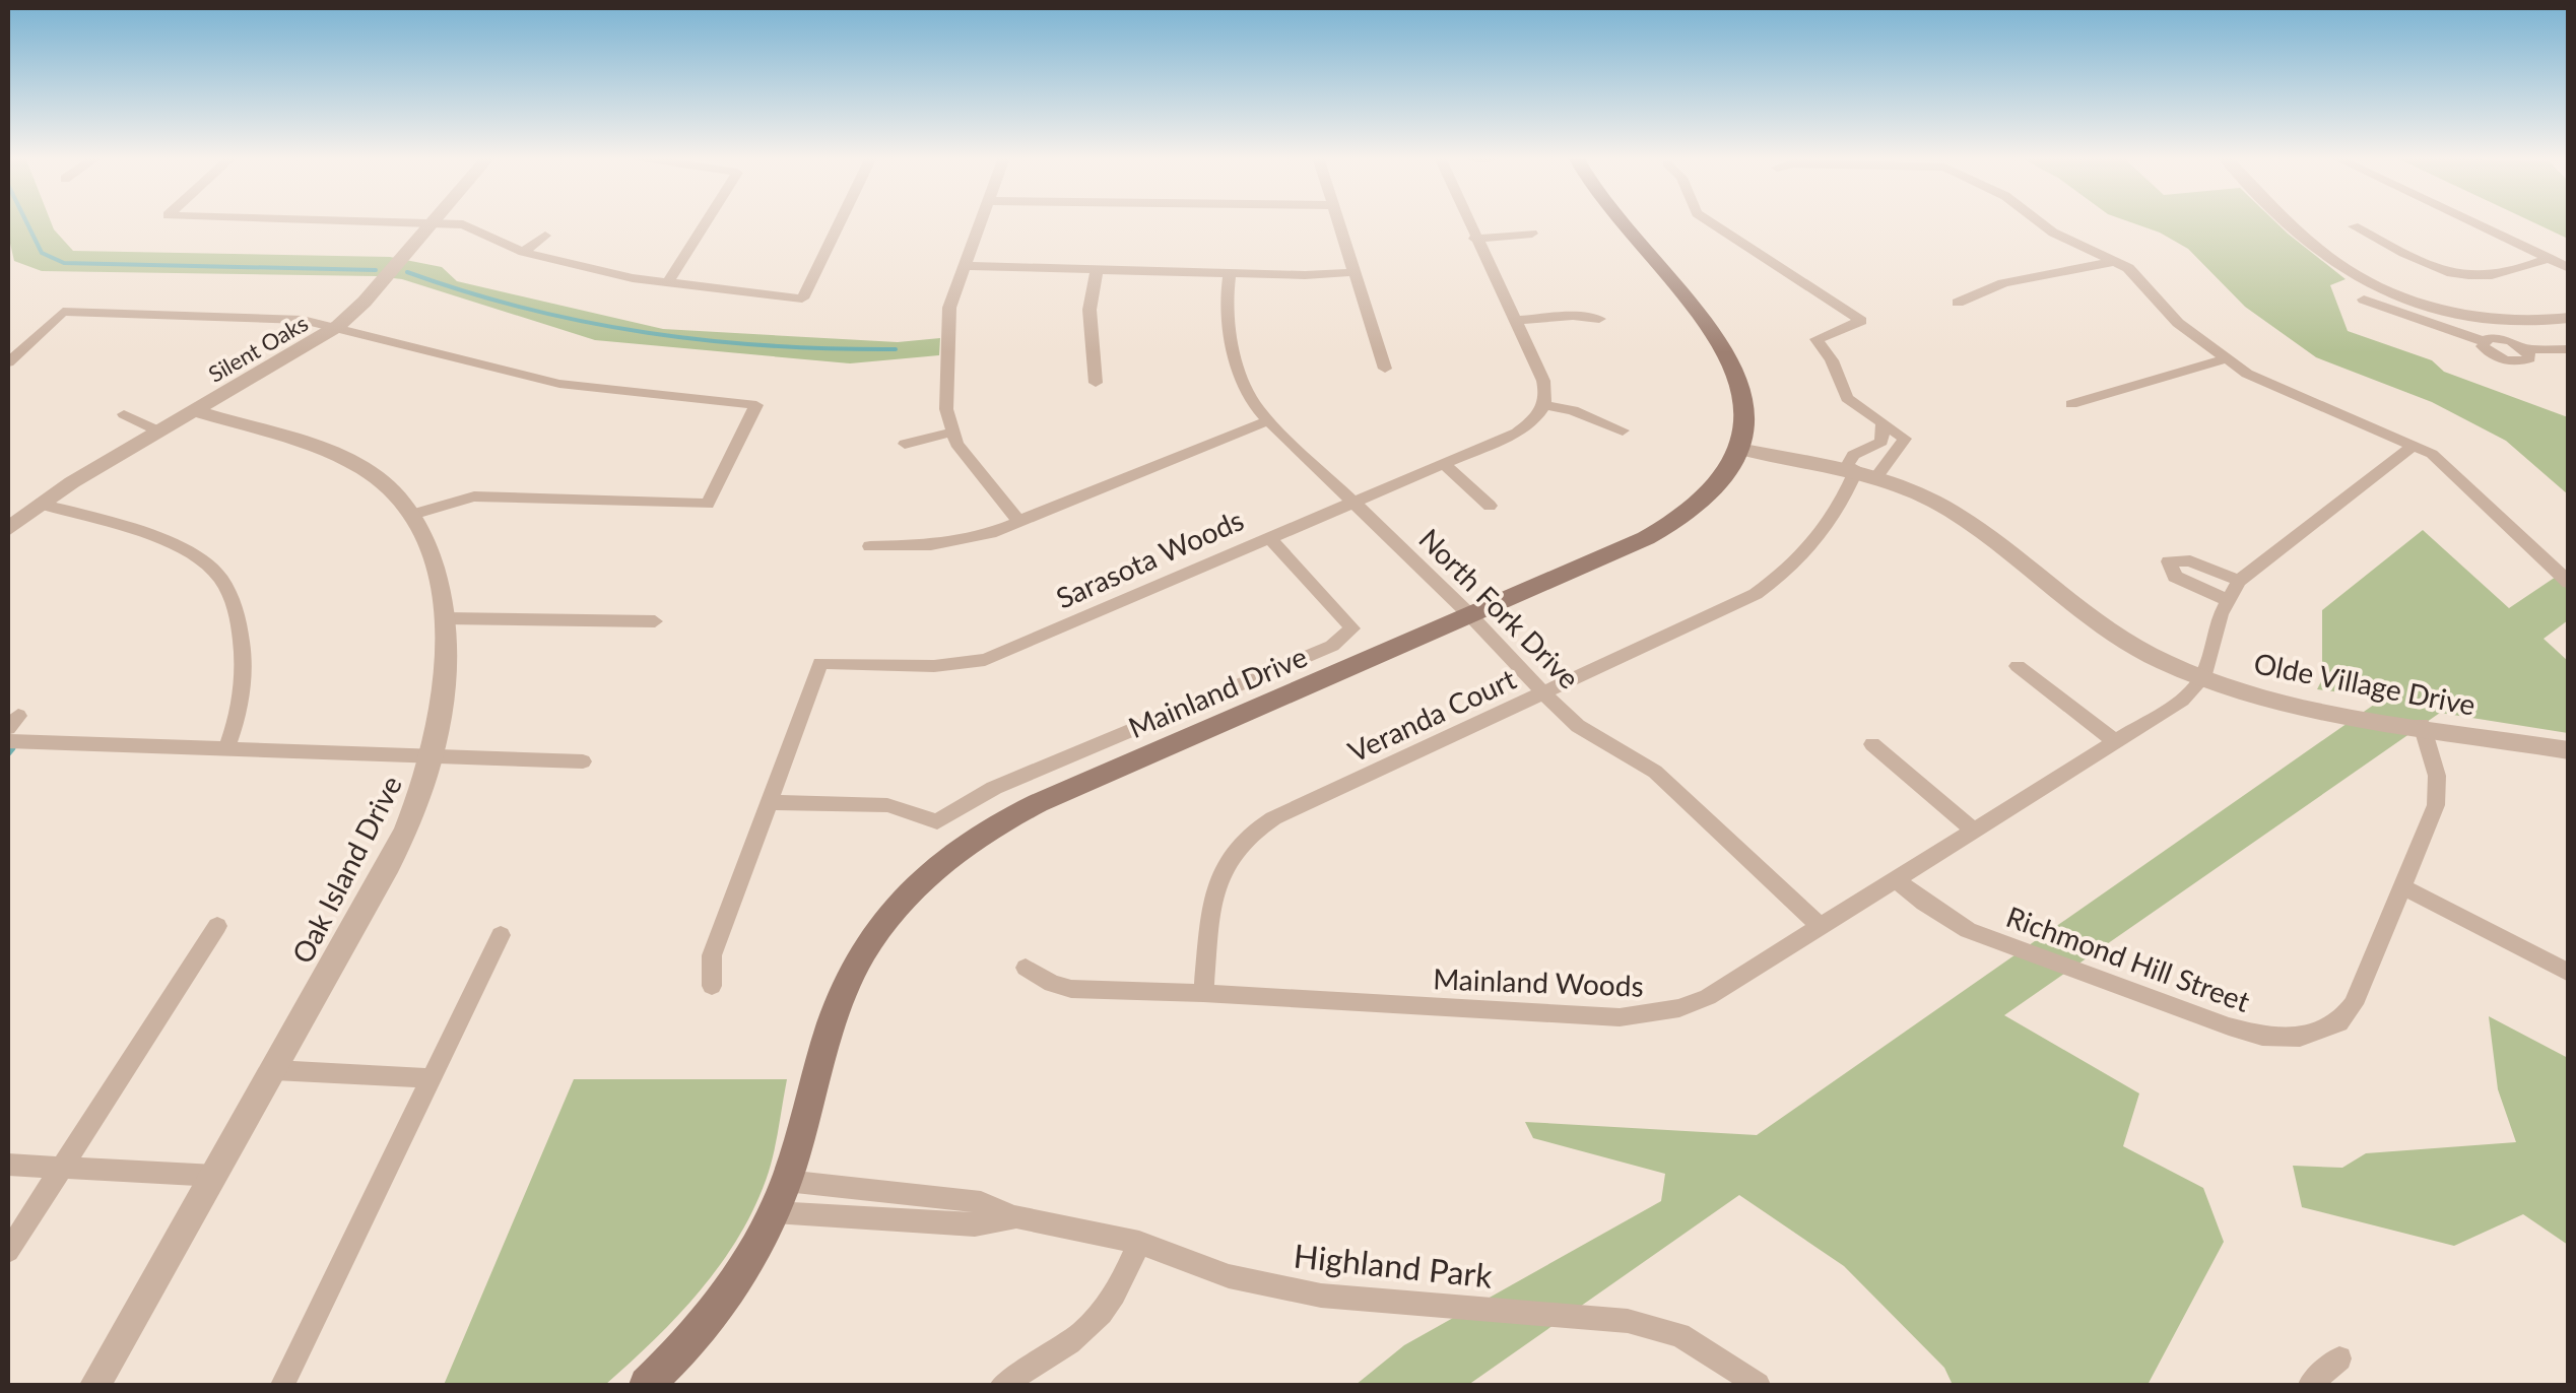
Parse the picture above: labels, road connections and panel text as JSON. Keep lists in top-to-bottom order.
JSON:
{
  "streets": {
    "main road": ["Mainland Drive"],
    "street": [
      "Silent Oaks",
      "Sarasota Woods",
      "North Fork Drive",
      "Olde Village Drive",
      "Veranda Court",
      "Oak Island Drive",
      "Richmond Hill Street",
      "Mainland Woods",
      "Highland Park"
    ]
  },
  "crossings": [
    ["Silent Oaks", "Oak Island Drive"],
    ["Sarasota Woods", "North Fork Drive"],
    ["North Fork Drive", "Mainland Drive"],
    ["North Fork Drive", "Veranda Court"],
    ["North Fork Drive", "Mainland Woods"],
    ["Olde Village Drive", "Mainland Drive"],
    ["Olde Village Drive", "Veranda Court"],
    ["Olde Village Drive", "Richmond Hill Street"],
    ["Olde Village Drive", "Mainland Woods"],
    ["Mainland Drive", "Highland Park"],
    ["Veranda Court", "Mainland Woods"],
    ["Richmond Hill Street", "Mainland Woods"]
  ]
}
